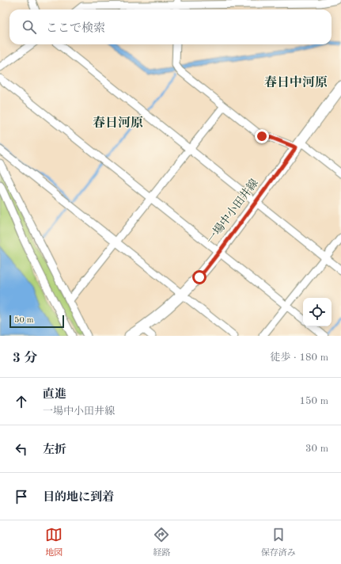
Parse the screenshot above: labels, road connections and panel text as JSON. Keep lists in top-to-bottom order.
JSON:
{
  "streets": {
    "main road": ["一場中小田井線"]
  },
  "districts": ["春日中河原", "春日河原"],
  "scale_bar": "50 m",
  "page": {
    "search": "ここで検索",
    "scale": "50 m",
    "heading": ["3 分", "徒歩 · 180 m"],
    "list": [
      ["直進", "一場中小田井線", "150 m"],
      ["左折", "30 m"],
      "目的地に到着"
    ],
    "nav": ["地図", "経路", "保存済み"]
  }
}
